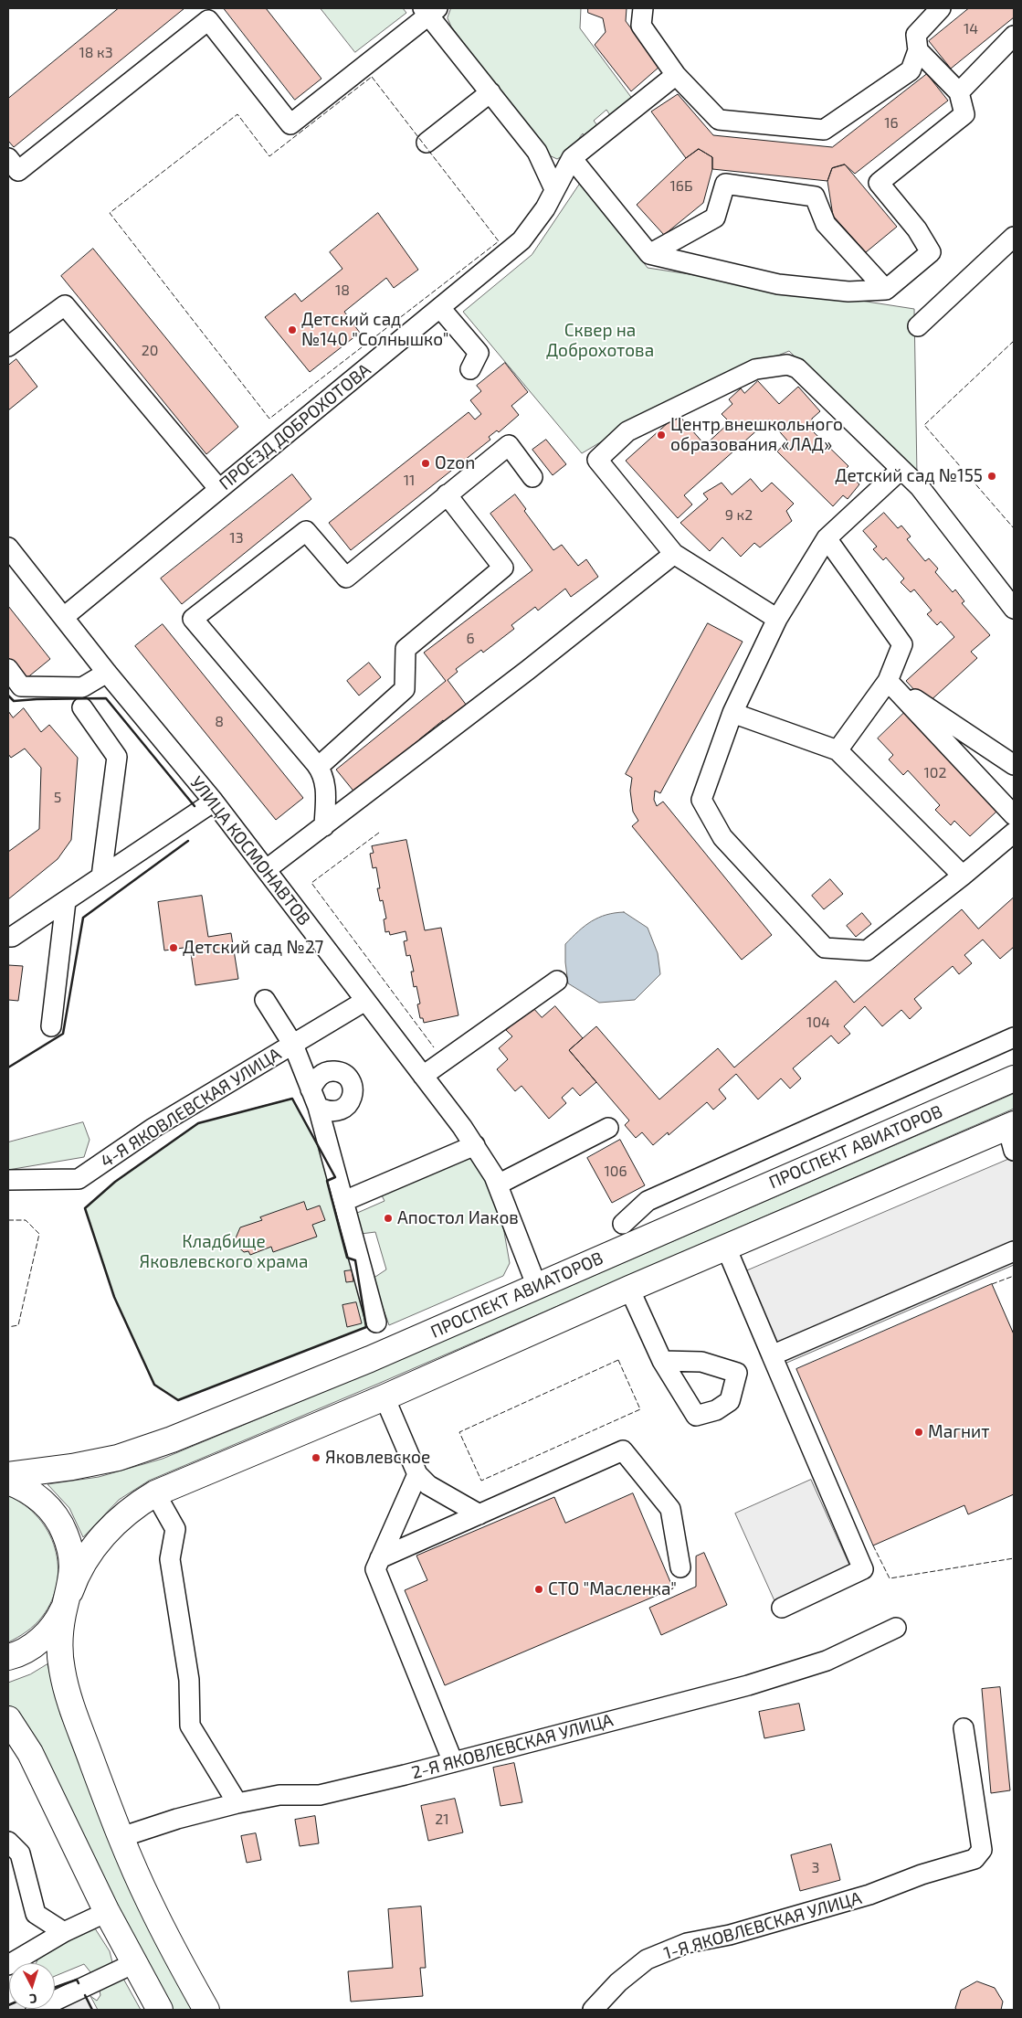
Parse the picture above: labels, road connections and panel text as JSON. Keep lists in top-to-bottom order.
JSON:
{
  "streets": {
    "main road": ["ПРОСПЕКТ АВИАТОРОВ"],
    "street": [
      "ПРОЕЗД ДОБРОХОТОВА",
      "УЛИЦА КОСМОНАВТОВ",
      "4-Я ЯКОВЛЕВСКАЯ УЛИЦА",
      "2-Я ЯКОВЛЕВСКАЯ УЛИЦА",
      "1-Я ЯКОВЛЕВСКАЯ УЛИЦА"
    ]
  },
  "crossings": [
    ["ПРОЕЗД ДОБРОХОТОВА", "УЛИЦА КОСМОНАВТОВ"],
    ["УЛИЦА КОСМОНАВТОВ", "4-Я ЯКОВЛЕВСКАЯ УЛИЦА"],
    ["УЛИЦА КОСМОНАВТОВ", "ПРОСПЕКТ АВИАТОРОВ"]
  ],
  "parks": ["Сквер на Доброхотова", "Кладбище Яковлевского храма"],
  "places": [
    "Детский сад №140 \"Солнышко\"",
    "Центр внешкольного образования «ЛАД»",
    "Ozon",
    "Детский сад №155",
    "Детский сад №27",
    "Апостол Иаков",
    "Магнит",
    "Яковлевское",
    "СТО \"Масленка\""
  ],
  "house_numbers": [
    "14",
    "18 к3",
    "16",
    "16Б",
    "18",
    "20",
    "11",
    "9 к2",
    "13",
    "6",
    "8",
    "102",
    "5",
    "104",
    "106",
    "21",
    "3"
  ],
  "north": "bottom"
}
